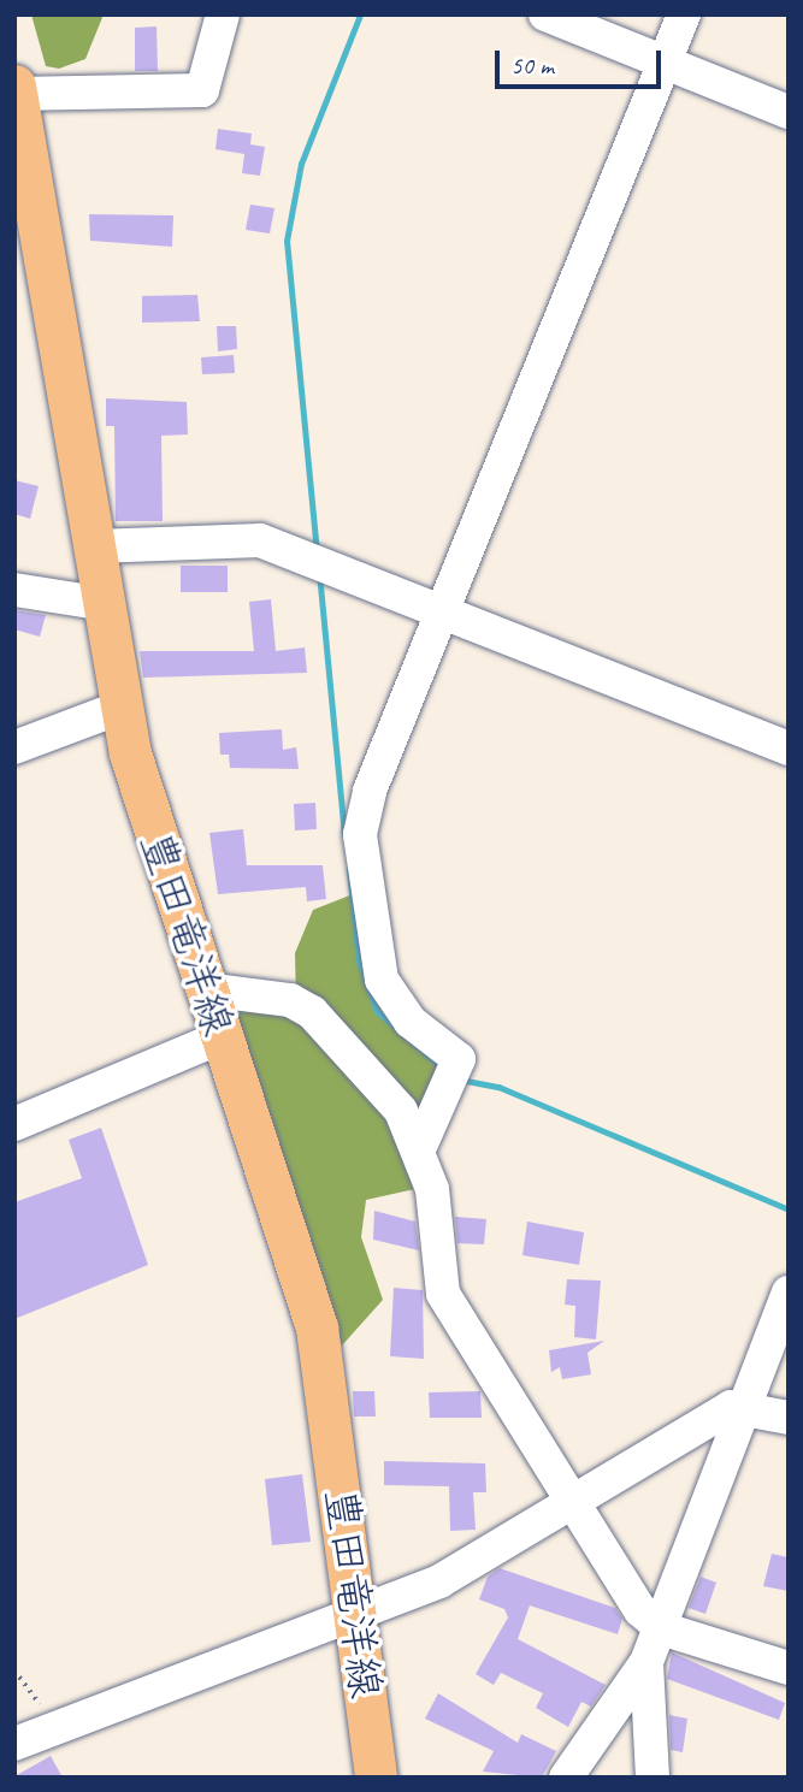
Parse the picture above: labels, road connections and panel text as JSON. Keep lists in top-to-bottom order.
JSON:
{
  "streets": {
    "main road": ["豊田竜洋線"]
  },
  "scale_bar": "50 m"
}
